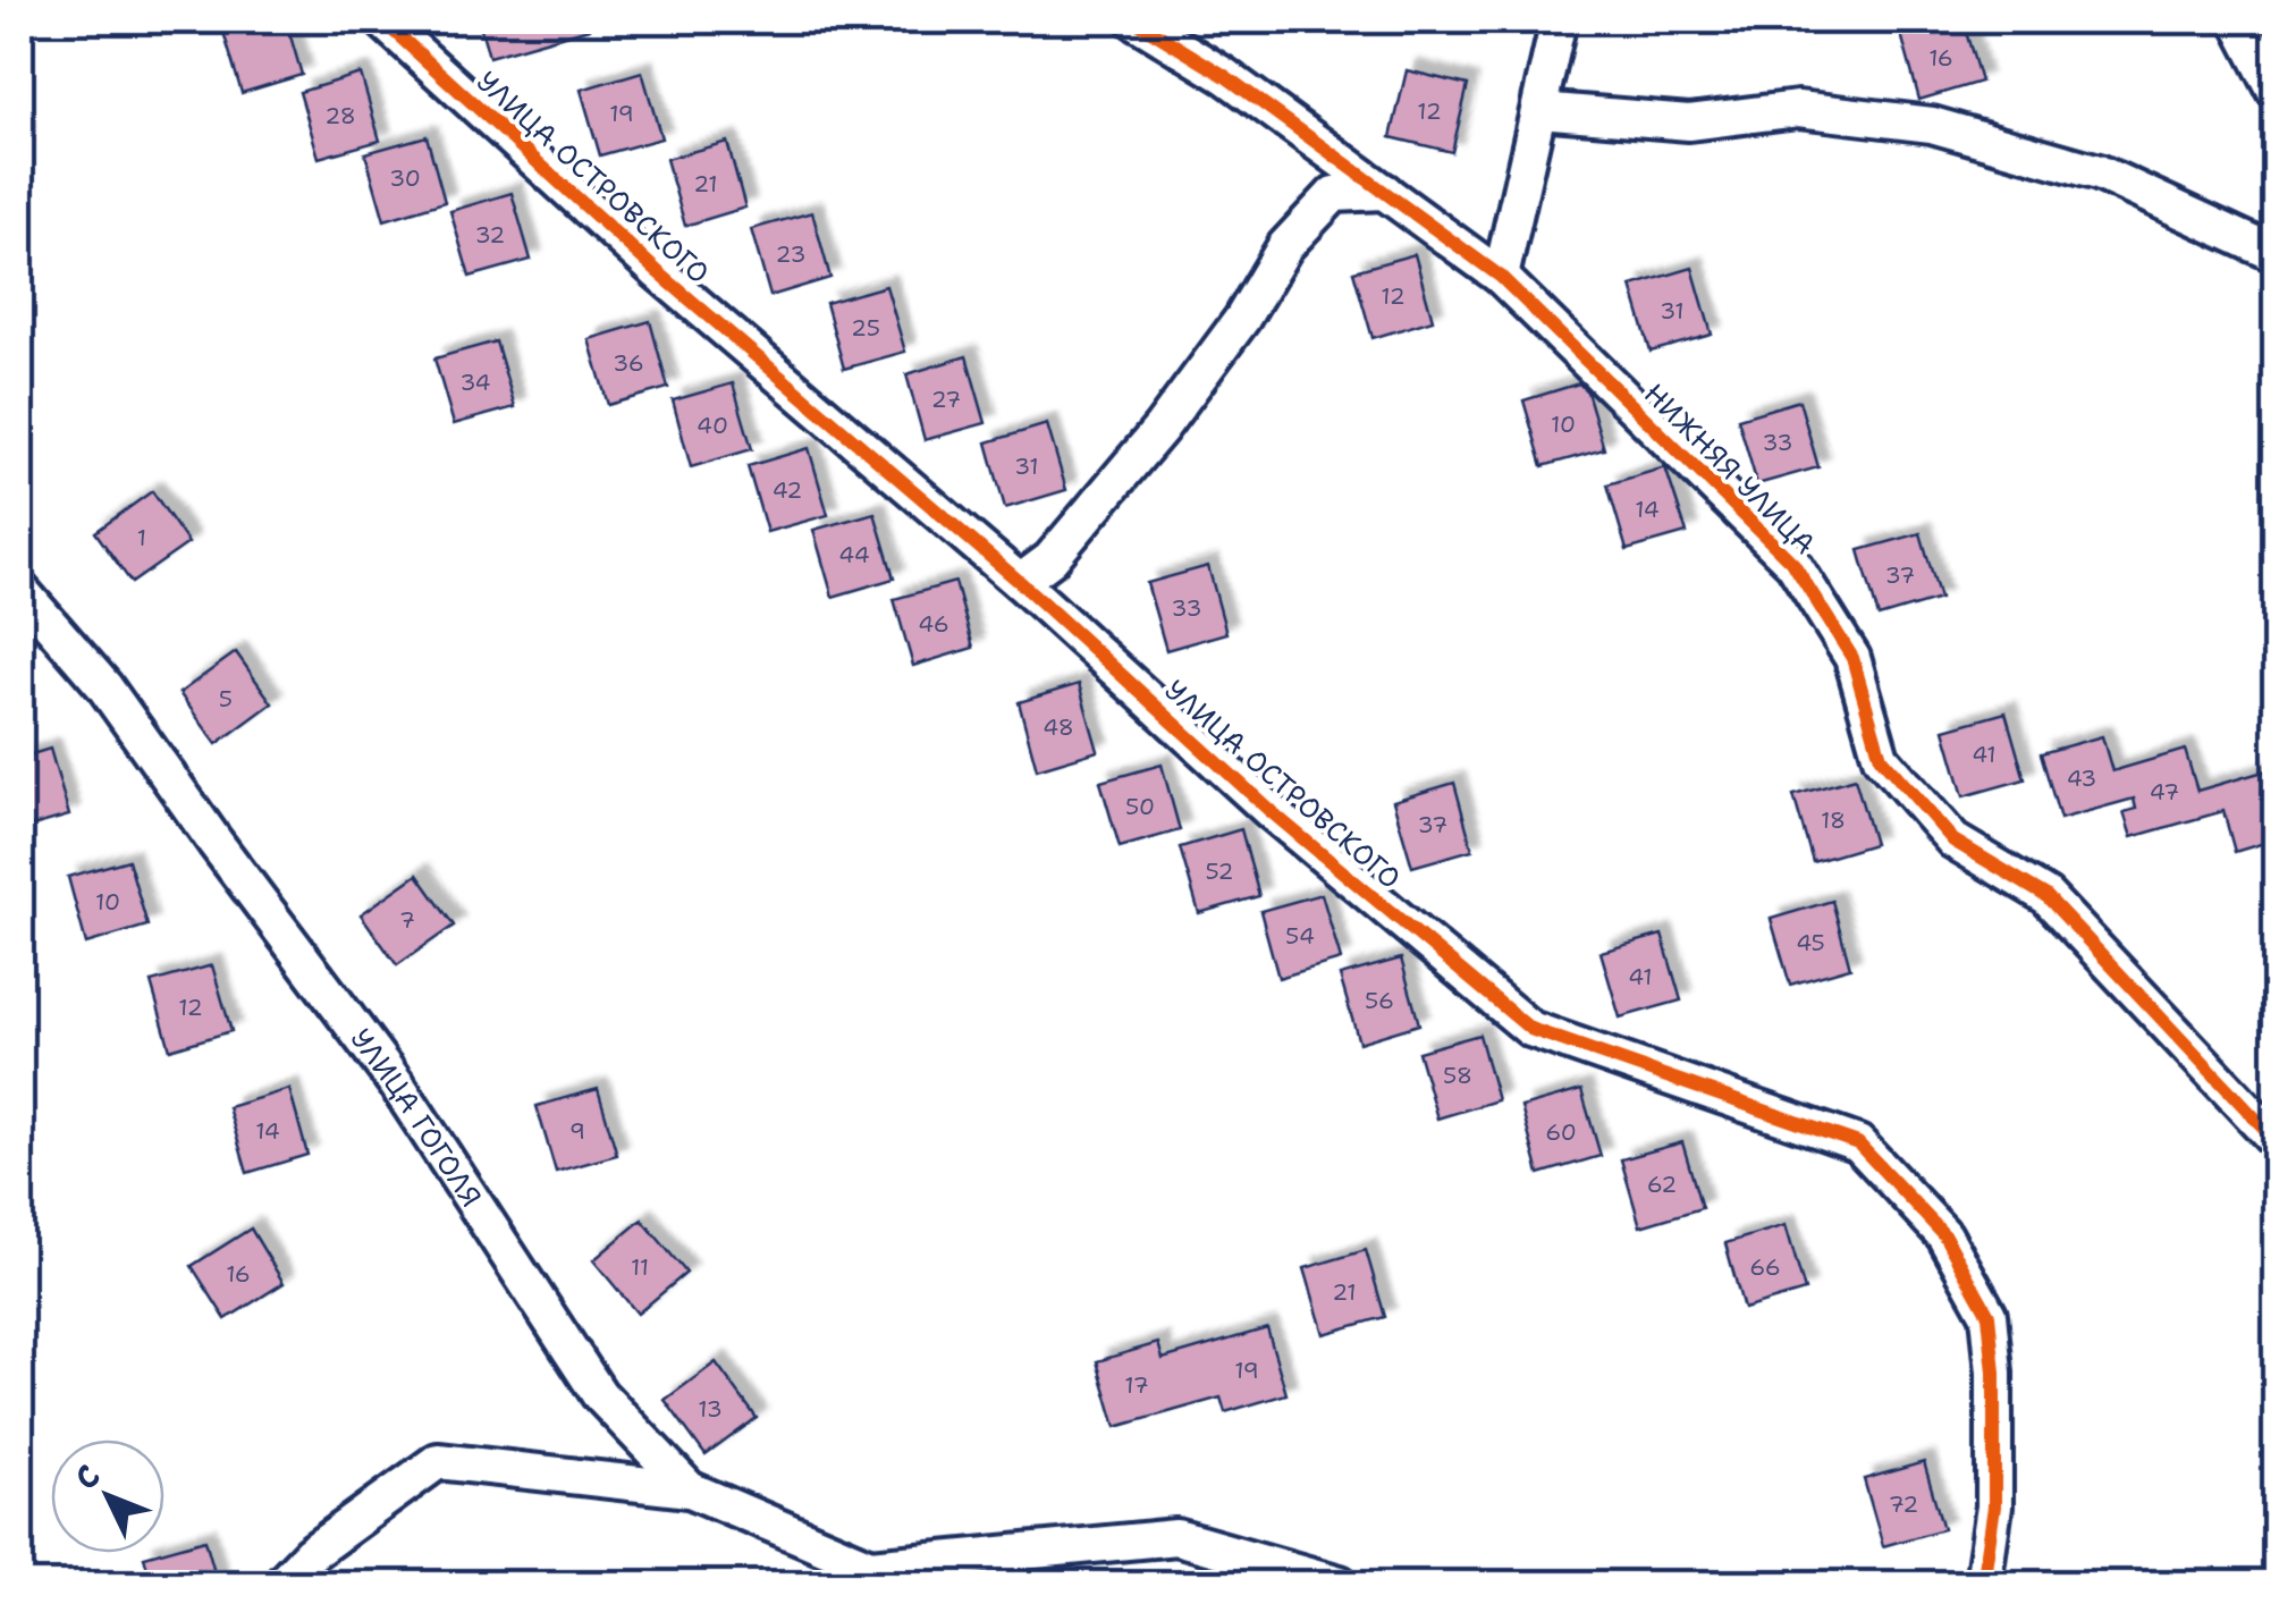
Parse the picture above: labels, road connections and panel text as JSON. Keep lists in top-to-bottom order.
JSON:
{
  "streets": {
    "street": ["УЛИЦА ОСТРОВСКОГО", "НИЖНЯЯ УЛИЦА", "УЛИЦА ГОГОЛЯ"]
  },
  "house_numbers": [
    "16",
    "12",
    "19",
    "28",
    "30",
    "21",
    "32",
    "23",
    "12",
    "31",
    "25",
    "36",
    "34",
    "27",
    "10",
    "40",
    "33",
    "31",
    "42",
    "14",
    "1",
    "44",
    "37",
    "33",
    "46",
    "5",
    "48",
    "41",
    "43",
    "47",
    "50",
    "18",
    "37",
    "52",
    "10",
    "7",
    "54",
    "45",
    "41",
    "56",
    "12",
    "58",
    "14",
    "9",
    "60",
    "62",
    "11",
    "66",
    "16",
    "21",
    "19",
    "17",
    "13",
    "72"
  ],
  "north": "top left"
}
